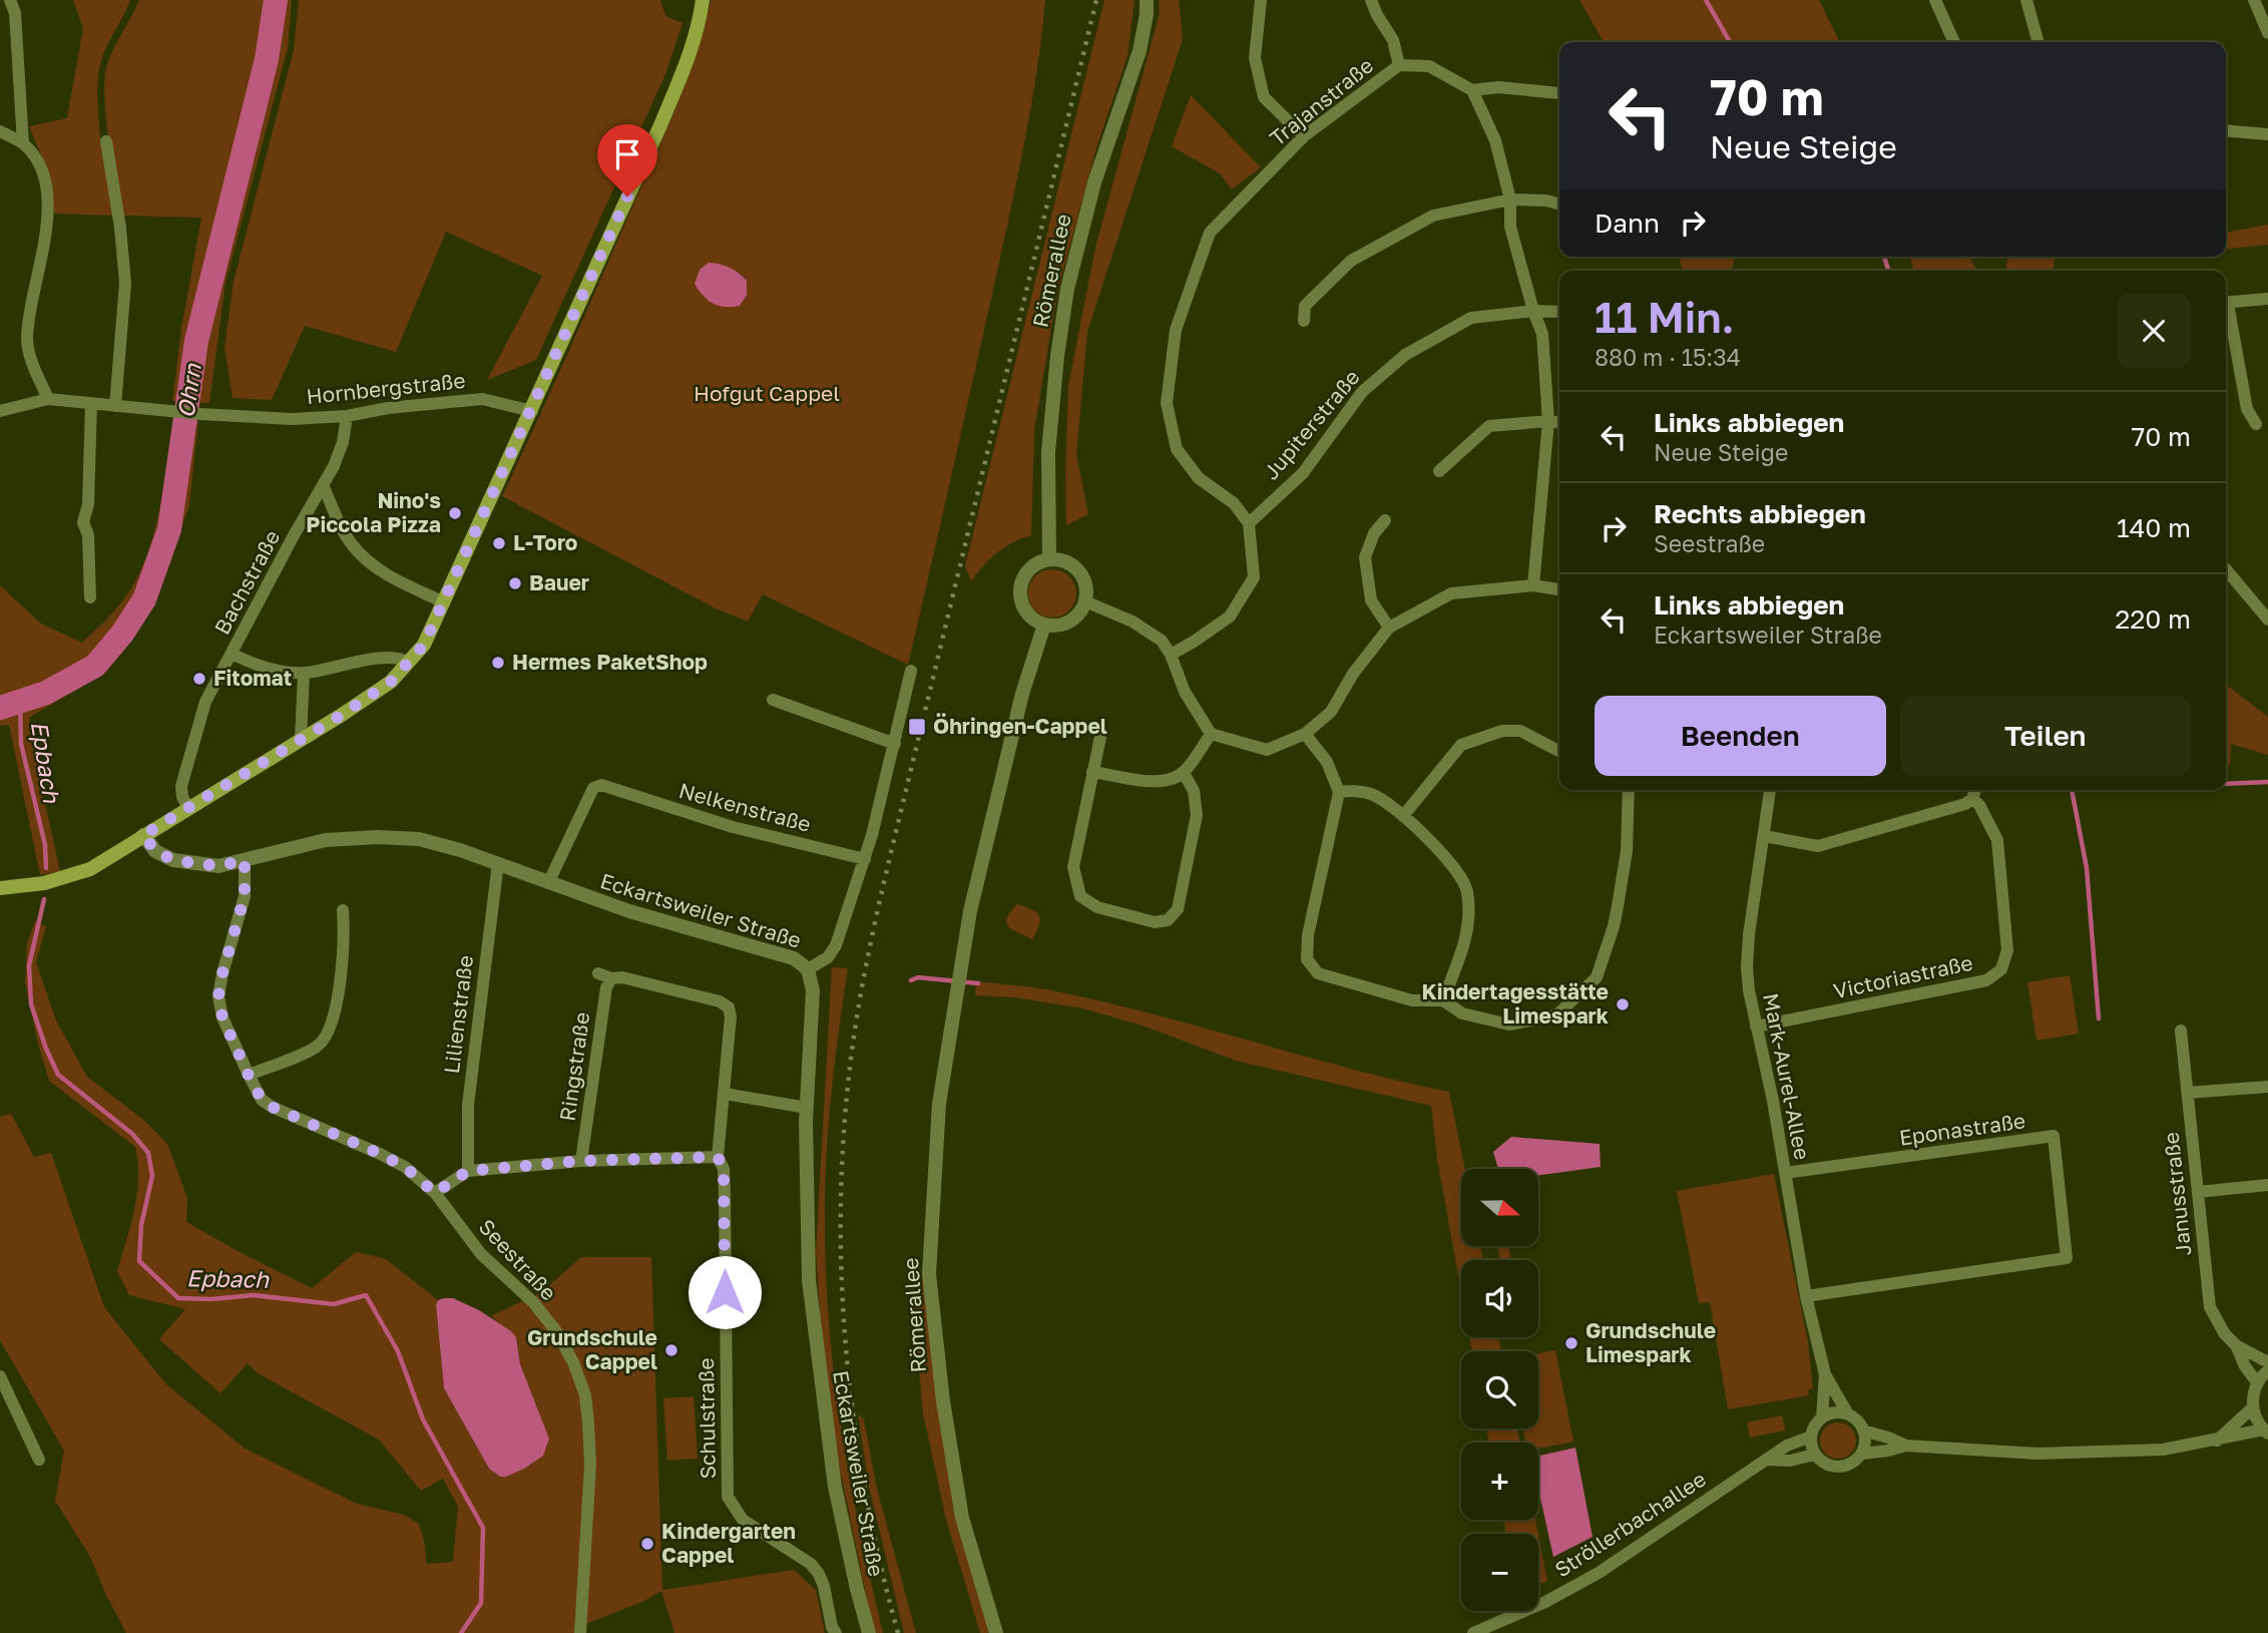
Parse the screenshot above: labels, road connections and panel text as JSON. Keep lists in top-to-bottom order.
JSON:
{
  "streets": {
    "street": [
      "Trajanstraße",
      "Römerallee",
      "Hornbergstraße",
      "Jupiterstraße",
      "Bachstraße",
      "Nelkenstraße",
      "Eckartsweiler Straße",
      "Victoriastraße",
      "Lilienstraße",
      "Ringstraße",
      "Mark-Aurel-Allee",
      "Eponastraße",
      "Janusstraße",
      "Seestraße",
      "Schulstraße",
      "Ströllerbachallee"
    ]
  },
  "crossings": [
    ["Trajanstraße", "Jupiterstraße"],
    ["Hornbergstraße", "Bachstraße"],
    ["Nelkenstraße", "Eckartsweiler Straße"],
    ["Eckartsweiler Straße", "Lilienstraße"],
    ["Eckartsweiler Straße", "Seestraße"],
    ["Victoriastraße", "Mark-Aurel-Allee"],
    ["Ringstraße", "Schulstraße"],
    ["Mark-Aurel-Allee", "Eponastraße"],
    ["Mark-Aurel-Allee", "Ströllerbachallee"]
  ],
  "water": ["Ohrn", "Epbach"],
  "parks": ["Hofgut Cappel"],
  "places": {
    "other": [
      "Nino's Piccola Pizza",
      "L-Toro",
      "Bauer",
      "Hermes PaketShop",
      "Fitomat",
      "Kindertagesstätte Limespark",
      "Grundschule Limespark",
      "Grundschule Cappel",
      "Kindergarten Cappel"
    ],
    "transit": ["Öhringen-Cappel"]
  },
  "north": "right",
  "page": {
    "turn": ["70 m", "Neue Steige"],
    "then": "Dann",
    "heading": ["11 Min.", "880 m · 15:34"],
    "list": [
      {
        "name": "Links abbiegen",
        "note": "Neue Steige",
        "value": "70 m"
      },
      {
        "name": "Rechts abbiegen",
        "note": "Seestraße",
        "value": "140 m"
      },
      {
        "name": "Links abbiegen",
        "note": "Eckartsweiler Straße",
        "value": "220 m"
      }
    ],
    "buttons": ["Beenden", "Teilen"],
    "map_buttons": ["+", "−"]
  }
}
